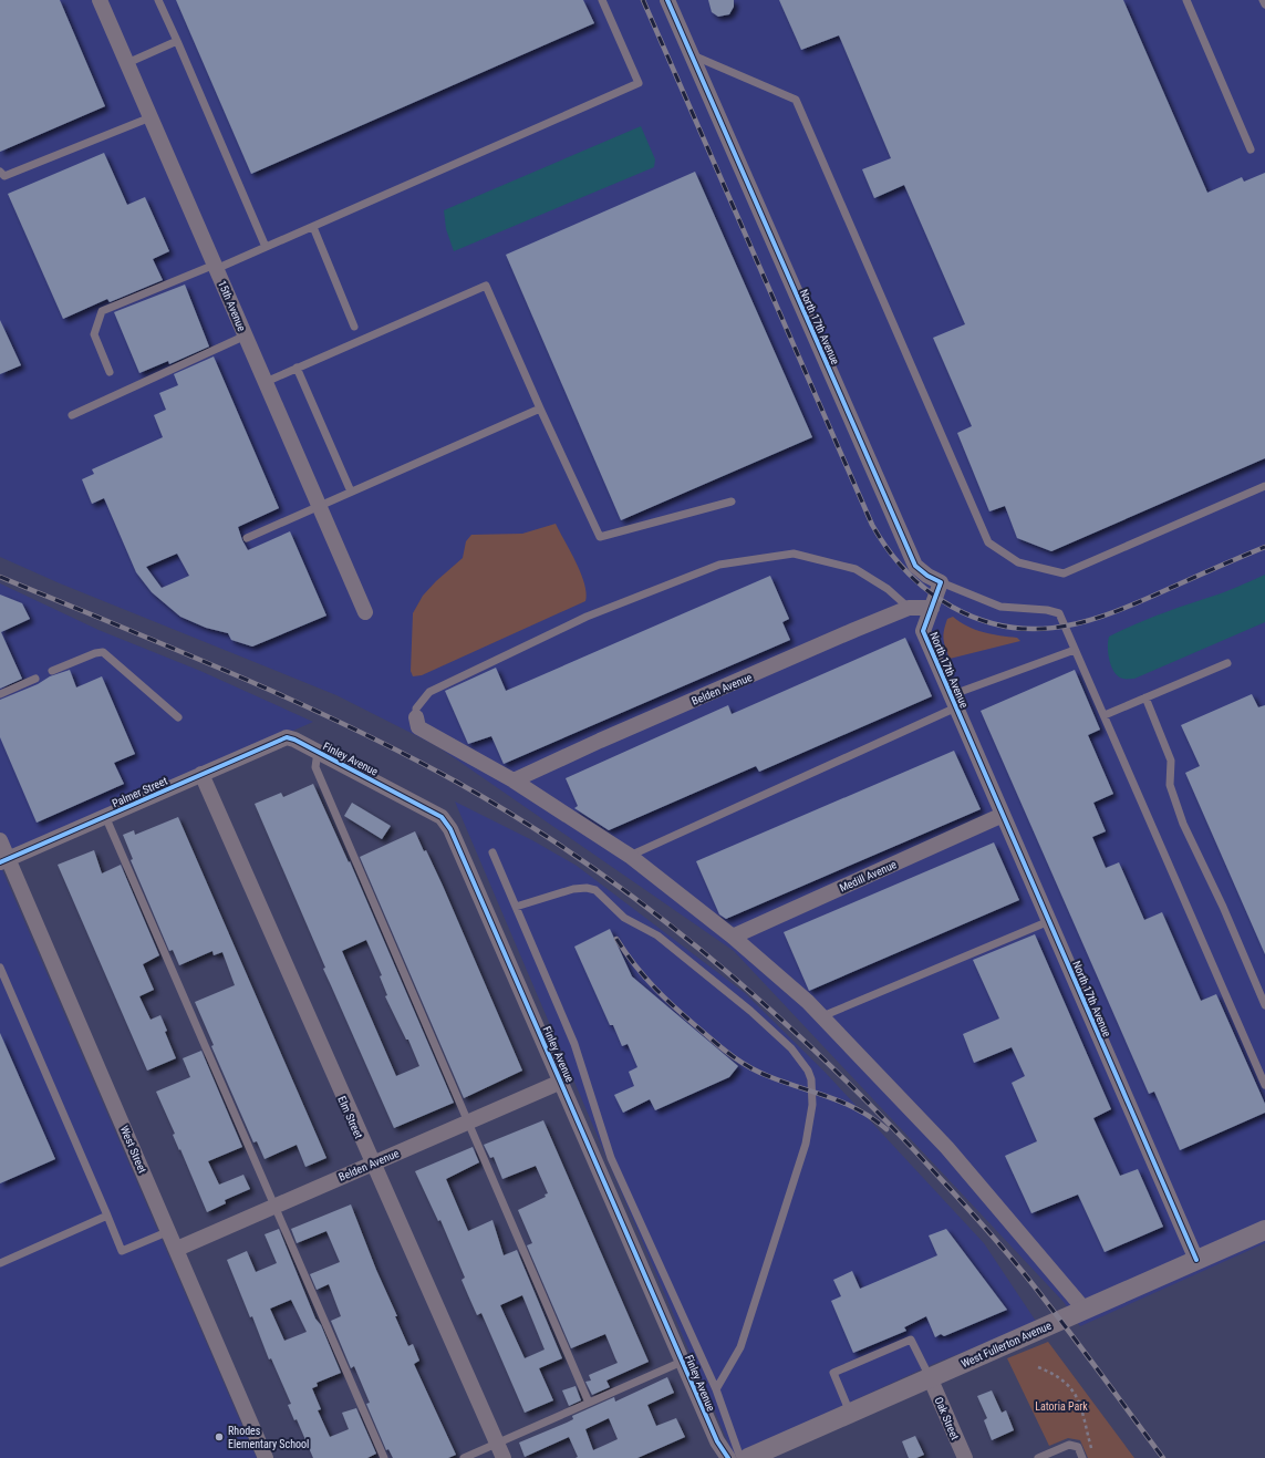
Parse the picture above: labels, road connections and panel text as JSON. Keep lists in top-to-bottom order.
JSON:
{
  "streets": {
    "street": [
      "15th Avenue",
      "North 17th Avenue",
      "Belden Avenue",
      "Finley Avenue",
      "Palmer Street",
      "Medill Avenue",
      "Elm Street",
      "West Street",
      "West Fullerton Avenue",
      "Oak Street"
    ]
  },
  "crossings": [
    ["North 17th Avenue", "Belden Avenue"],
    ["North 17th Avenue", "Medill Avenue"],
    ["North 17th Avenue", "West Fullerton Avenue"],
    ["Belden Avenue", "Finley Avenue"],
    ["Belden Avenue", "Elm Street"],
    ["Belden Avenue", "West Street"],
    ["Finley Avenue", "Palmer Street"],
    ["Palmer Street", "Elm Street"],
    ["Palmer Street", "West Street"],
    ["West Fullerton Avenue", "Oak Street"]
  ],
  "parks": ["Latoria Park"],
  "places": ["Rhodes Elementary School"]
}
